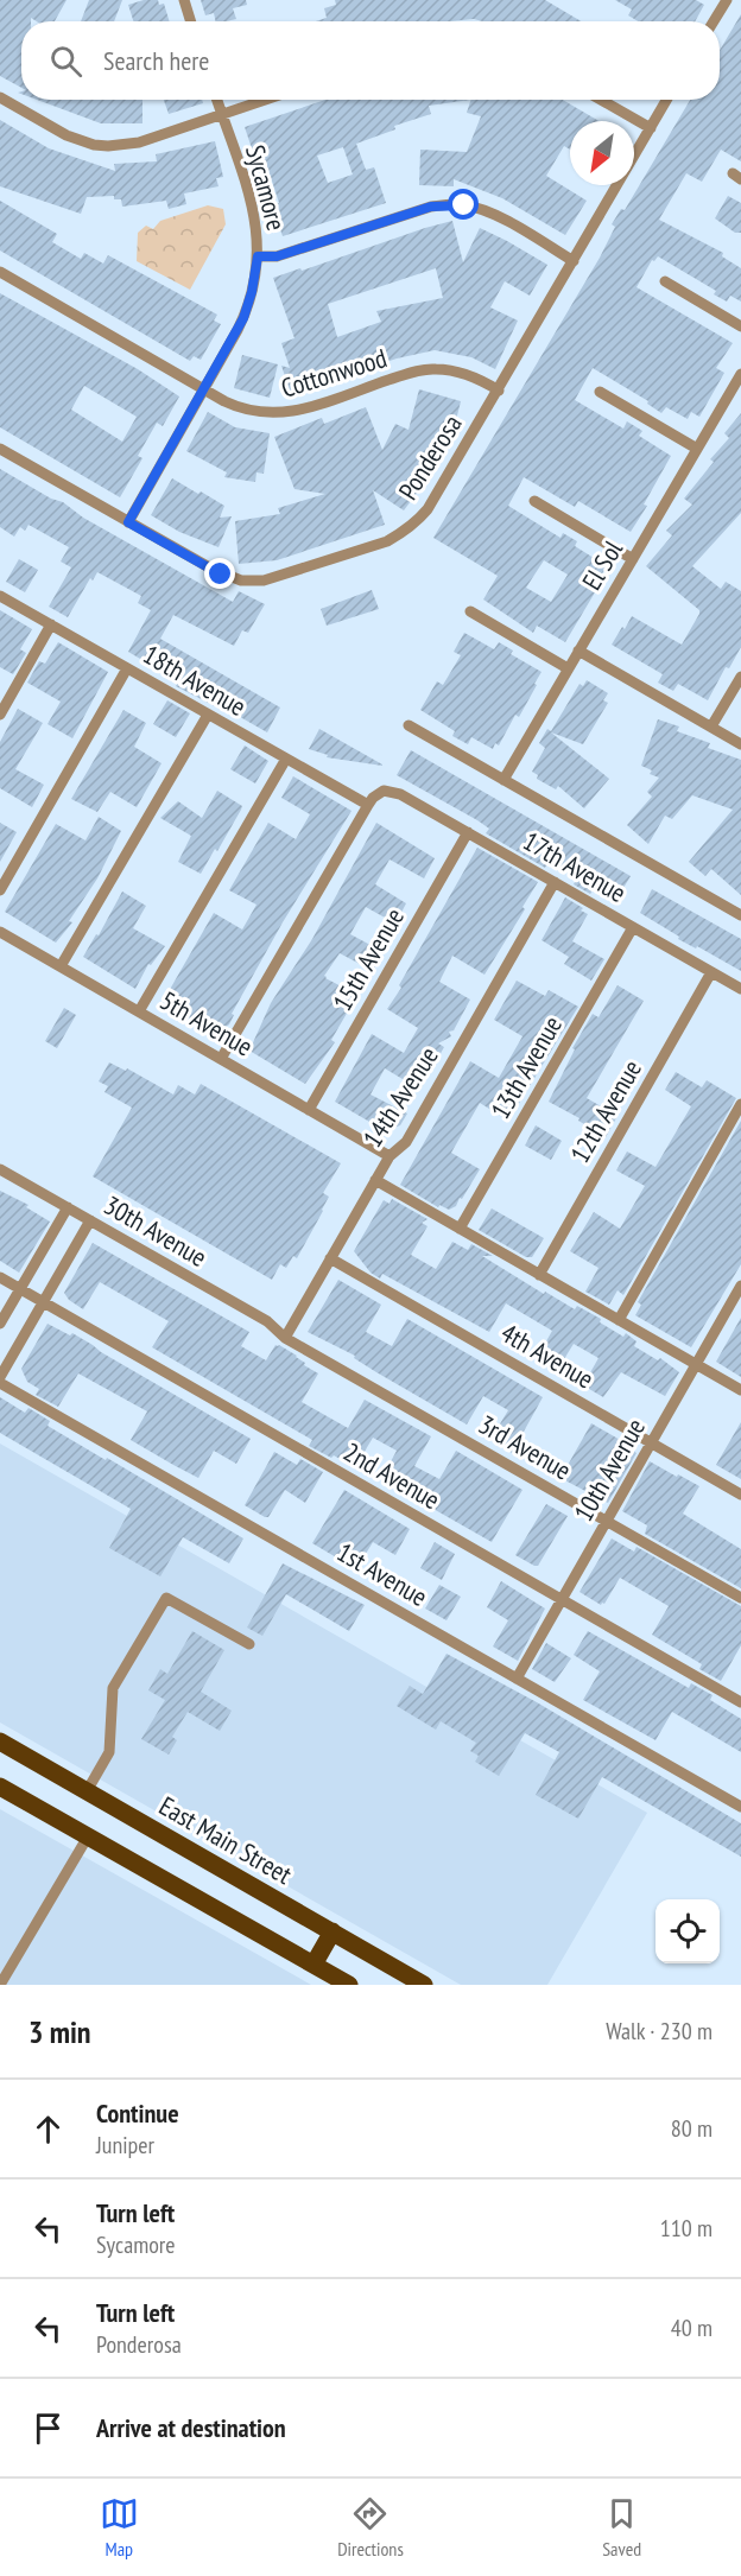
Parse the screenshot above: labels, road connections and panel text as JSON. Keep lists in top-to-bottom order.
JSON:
{
  "streets": {
    "main road": ["East Main Street"],
    "lane": [
      "Sycamore",
      "Cottonwood",
      "Ponderosa",
      "El Sol",
      "18th Avenue",
      "17th Avenue",
      "15th Avenue",
      "5th Avenue",
      "13th Avenue",
      "14th Avenue",
      "12th Avenue",
      "30th Avenue",
      "4th Avenue",
      "3rd Avenue",
      "10th Avenue",
      "2nd Avenue",
      "1st Avenue"
    ]
  },
  "crossings": [
    ["Sycamore", "Cottonwood"],
    ["Sycamore", "Ponderosa"],
    ["Cottonwood", "Ponderosa"],
    ["18th Avenue", "17th Avenue"],
    ["17th Avenue", "15th Avenue"],
    ["17th Avenue", "13th Avenue"],
    ["17th Avenue", "14th Avenue"],
    ["17th Avenue", "12th Avenue"],
    ["15th Avenue", "5th Avenue"],
    ["5th Avenue", "14th Avenue"],
    ["14th Avenue", "30th Avenue"],
    ["14th Avenue", "4th Avenue"],
    ["14th Avenue", "3rd Avenue"],
    ["30th Avenue", "3rd Avenue"],
    ["4th Avenue", "10th Avenue"],
    ["3rd Avenue", "10th Avenue"],
    ["10th Avenue", "2nd Avenue"],
    ["10th Avenue", "1st Avenue"]
  ],
  "north": "bottom left",
  "page": {
    "search": "Search here",
    "heading": ["3 min", "Walk · 230 m"],
    "list": [
      ["Continue", "Juniper", "80 m"],
      ["Turn left", "Sycamore", "110 m"],
      ["Turn left", "Ponderosa", "40 m"],
      "Arrive at destination"
    ],
    "nav": ["Map", "Directions", "Saved"]
  }
}
